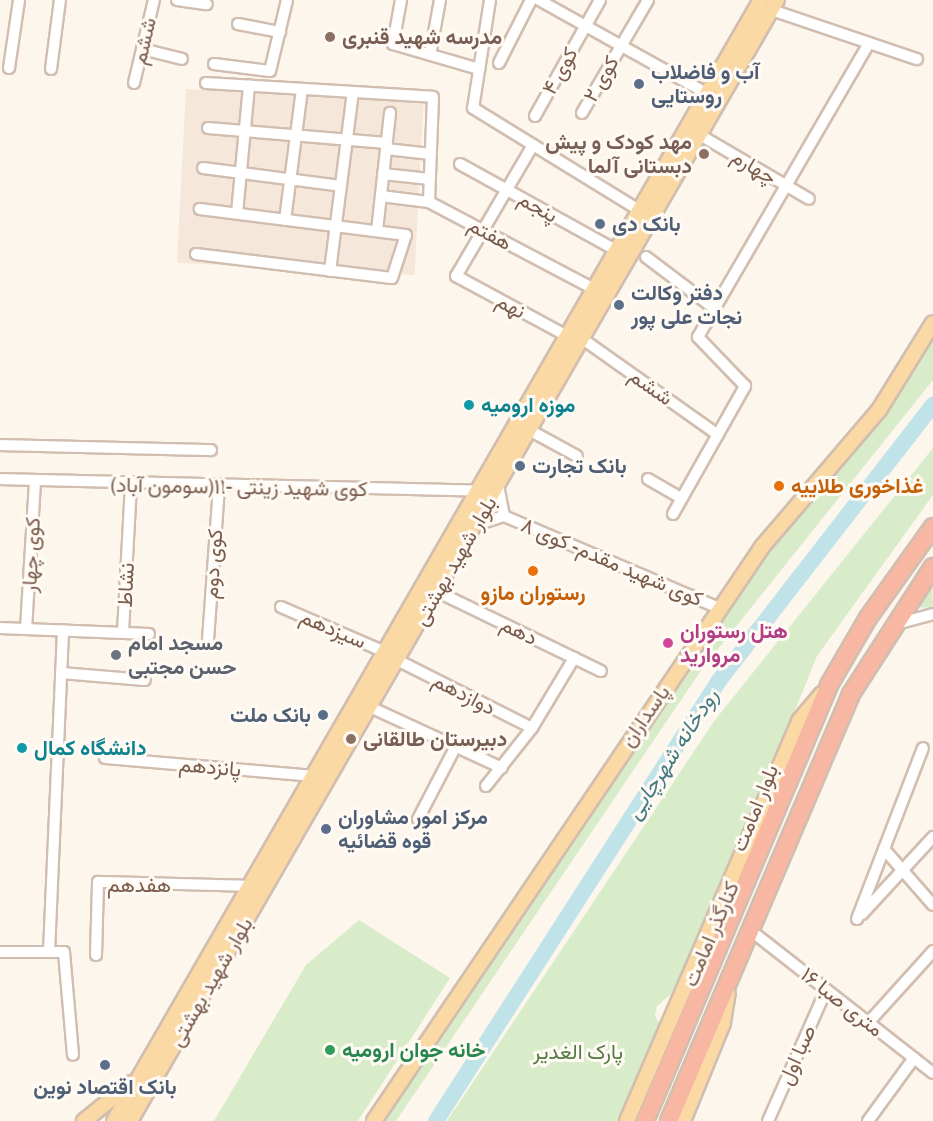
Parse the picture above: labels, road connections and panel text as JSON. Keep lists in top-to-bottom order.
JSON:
{
  "streets": {
    "highway": ["بلوار امامت"],
    "main road": ["بلوار شهید بهشتی", "پاسداران", "کنارگذر امامت"],
    "street": [
      "ششم",
      "کوی ۴",
      "کوی ۲",
      "چهارم",
      "پنجم",
      "هفتم",
      "نهم",
      "کوی شهید زینتی -۱۱(سومون آباد)",
      "کوی چهار",
      "کوی شهید مقدم- کوی ۸",
      "کوی دوم",
      "نشاط",
      "سیزدهم",
      "دهم",
      "دوازدهم",
      "پانزدهم",
      "هفدهم",
      "۱۶ متری صبا",
      "صبا اول"
    ]
  },
  "crossings": [
    ["ششم", "بلوار شهید بهشتی"],
    ["چهارم", "بلوار شهید بهشتی"],
    ["پنجم", "بلوار شهید بهشتی"],
    ["هفتم", "نهم"],
    ["هفتم", "بلوار شهید بهشتی"],
    ["نهم", "بلوار شهید بهشتی"],
    ["کوی شهید زینتی -۱۱(سومون آباد)", "کوی چهار"],
    ["کوی شهید زینتی -۱۱(سومون آباد)", "بلوار شهید بهشتی"],
    ["کوی شهید زینتی -۱۱(سومون آباد)", "کوی دوم"],
    ["کوی شهید زینتی -۱۱(سومون آباد)", "نشاط"],
    ["کوی چهار", "نشاط"],
    ["بلوار شهید بهشتی", "سیزدهم"],
    ["بلوار شهید بهشتی", "دهم"],
    ["بلوار شهید بهشتی", "دوازدهم"],
    ["بلوار شهید بهشتی", "پانزدهم"],
    ["بلوار شهید بهشتی", "هفدهم"],
    ["کوی شهید مقدم- کوی ۸", "پاسداران"],
    ["بلوار امامت", "کنارگذر امامت"],
    ["بلوار امامت", "۱۶ متری صبا"],
    ["۱۶ متری صبا", "صبا اول"]
  ],
  "water": ["رودخانه شهرچایی"],
  "parks": ["پارک الغدیر"],
  "places": [
    "مدرسه شهید قنبری",
    "آب و فاضلاب روستایی",
    "مهد کودک و پیش دبستانی آلما",
    "بانک دی",
    "دفتر وکالت نجات علی پور",
    "موزه ارومیه",
    "بانک تجارت",
    "غذاخوری طلاییه",
    "رستوران مازو",
    "هتل رستوران مروارید",
    "مسجد امام حسن مجتبی",
    "بانک ملت",
    "دبیرستان طالقانی",
    "دانشگاه کمال",
    "مرکز امور مشاوران قوه قضائیه",
    "خانه جوان ارومیه",
    "بانک اقتصاد نوین"
  ]
}
